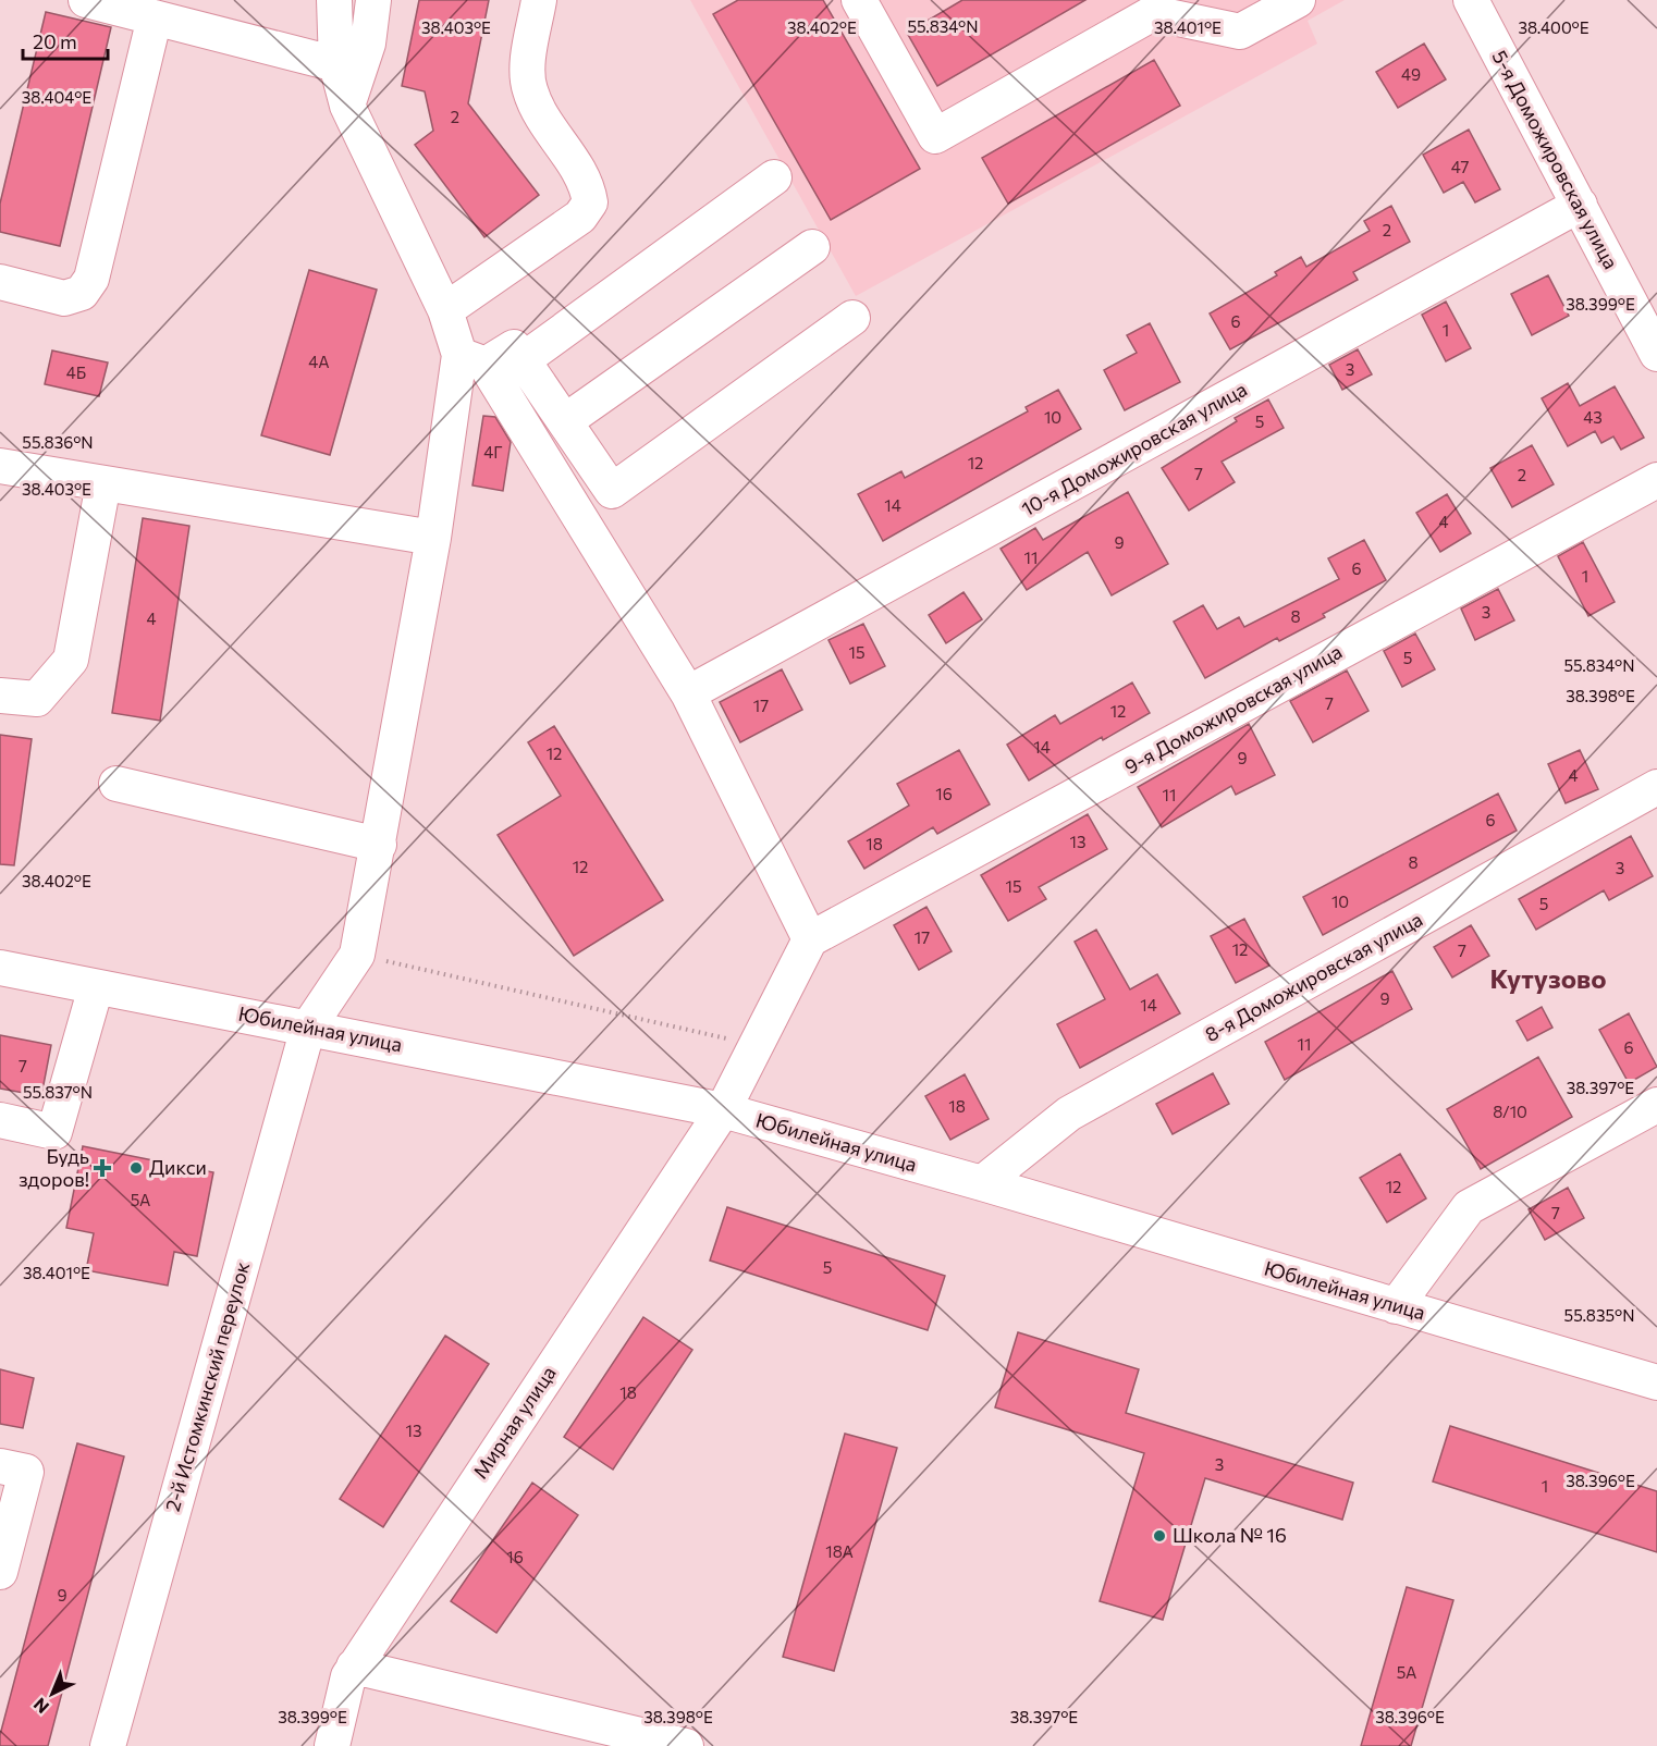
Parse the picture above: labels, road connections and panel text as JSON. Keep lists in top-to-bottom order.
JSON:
{
  "streets": {
    "street": [
      "5-я Доможировская улица",
      "10-я Доможировская улица",
      "9-я Доможировская улица",
      "8-я Доможировская улица",
      "Юбилейная улица",
      "2-й Истомкинский переулок",
      "Мирная улица"
    ]
  },
  "crossings": [
    ["5-я Доможировская улица", "10-я Доможировская улица"],
    ["9-я Доможировская улица", "Мирная улица"],
    ["8-я Доможировская улица", "Юбилейная улица"],
    ["Юбилейная улица", "2-й Истомкинский переулок"],
    ["Юбилейная улица", "Мирная улица"]
  ],
  "districts": ["Кутузово"],
  "places": {
    "health": ["Будь здоров!"],
    "other": ["Дикси", "Школа № 16"]
  },
  "house_numbers": [
    "49",
    "2",
    "47",
    "2",
    "6",
    "1",
    "4А",
    "3",
    "4Б",
    "10",
    "43",
    "5",
    "4Г",
    "12",
    "7",
    "2",
    "14",
    "4",
    "9",
    "11",
    "6",
    "1",
    "3",
    "8",
    "4",
    "15",
    "5",
    "7",
    "17",
    "12",
    "14",
    "12",
    "9",
    "4",
    "16",
    "11",
    "6",
    "13",
    "18",
    "8",
    "12",
    "3",
    "15",
    "10",
    "5",
    "17",
    "12",
    "7",
    "9",
    "14",
    "11",
    "6",
    "7",
    "18",
    "8/10",
    "12",
    "5А",
    "7",
    "5",
    "18",
    "13",
    "3",
    "1",
    "18А",
    "16",
    "9",
    "5А"
  ],
  "scale_bar": "20 m",
  "north": "bottom left",
  "coordinates": [
    "55.834°N",
    "38.403°E",
    "38.402°E",
    "38.401°E",
    "38.400°E",
    "38.404°E",
    "38.399°E",
    "55.836°N",
    "38.398°E",
    "38.397°E",
    "55.837°N",
    "55.835°N",
    "38.396°E"
  ]
}
